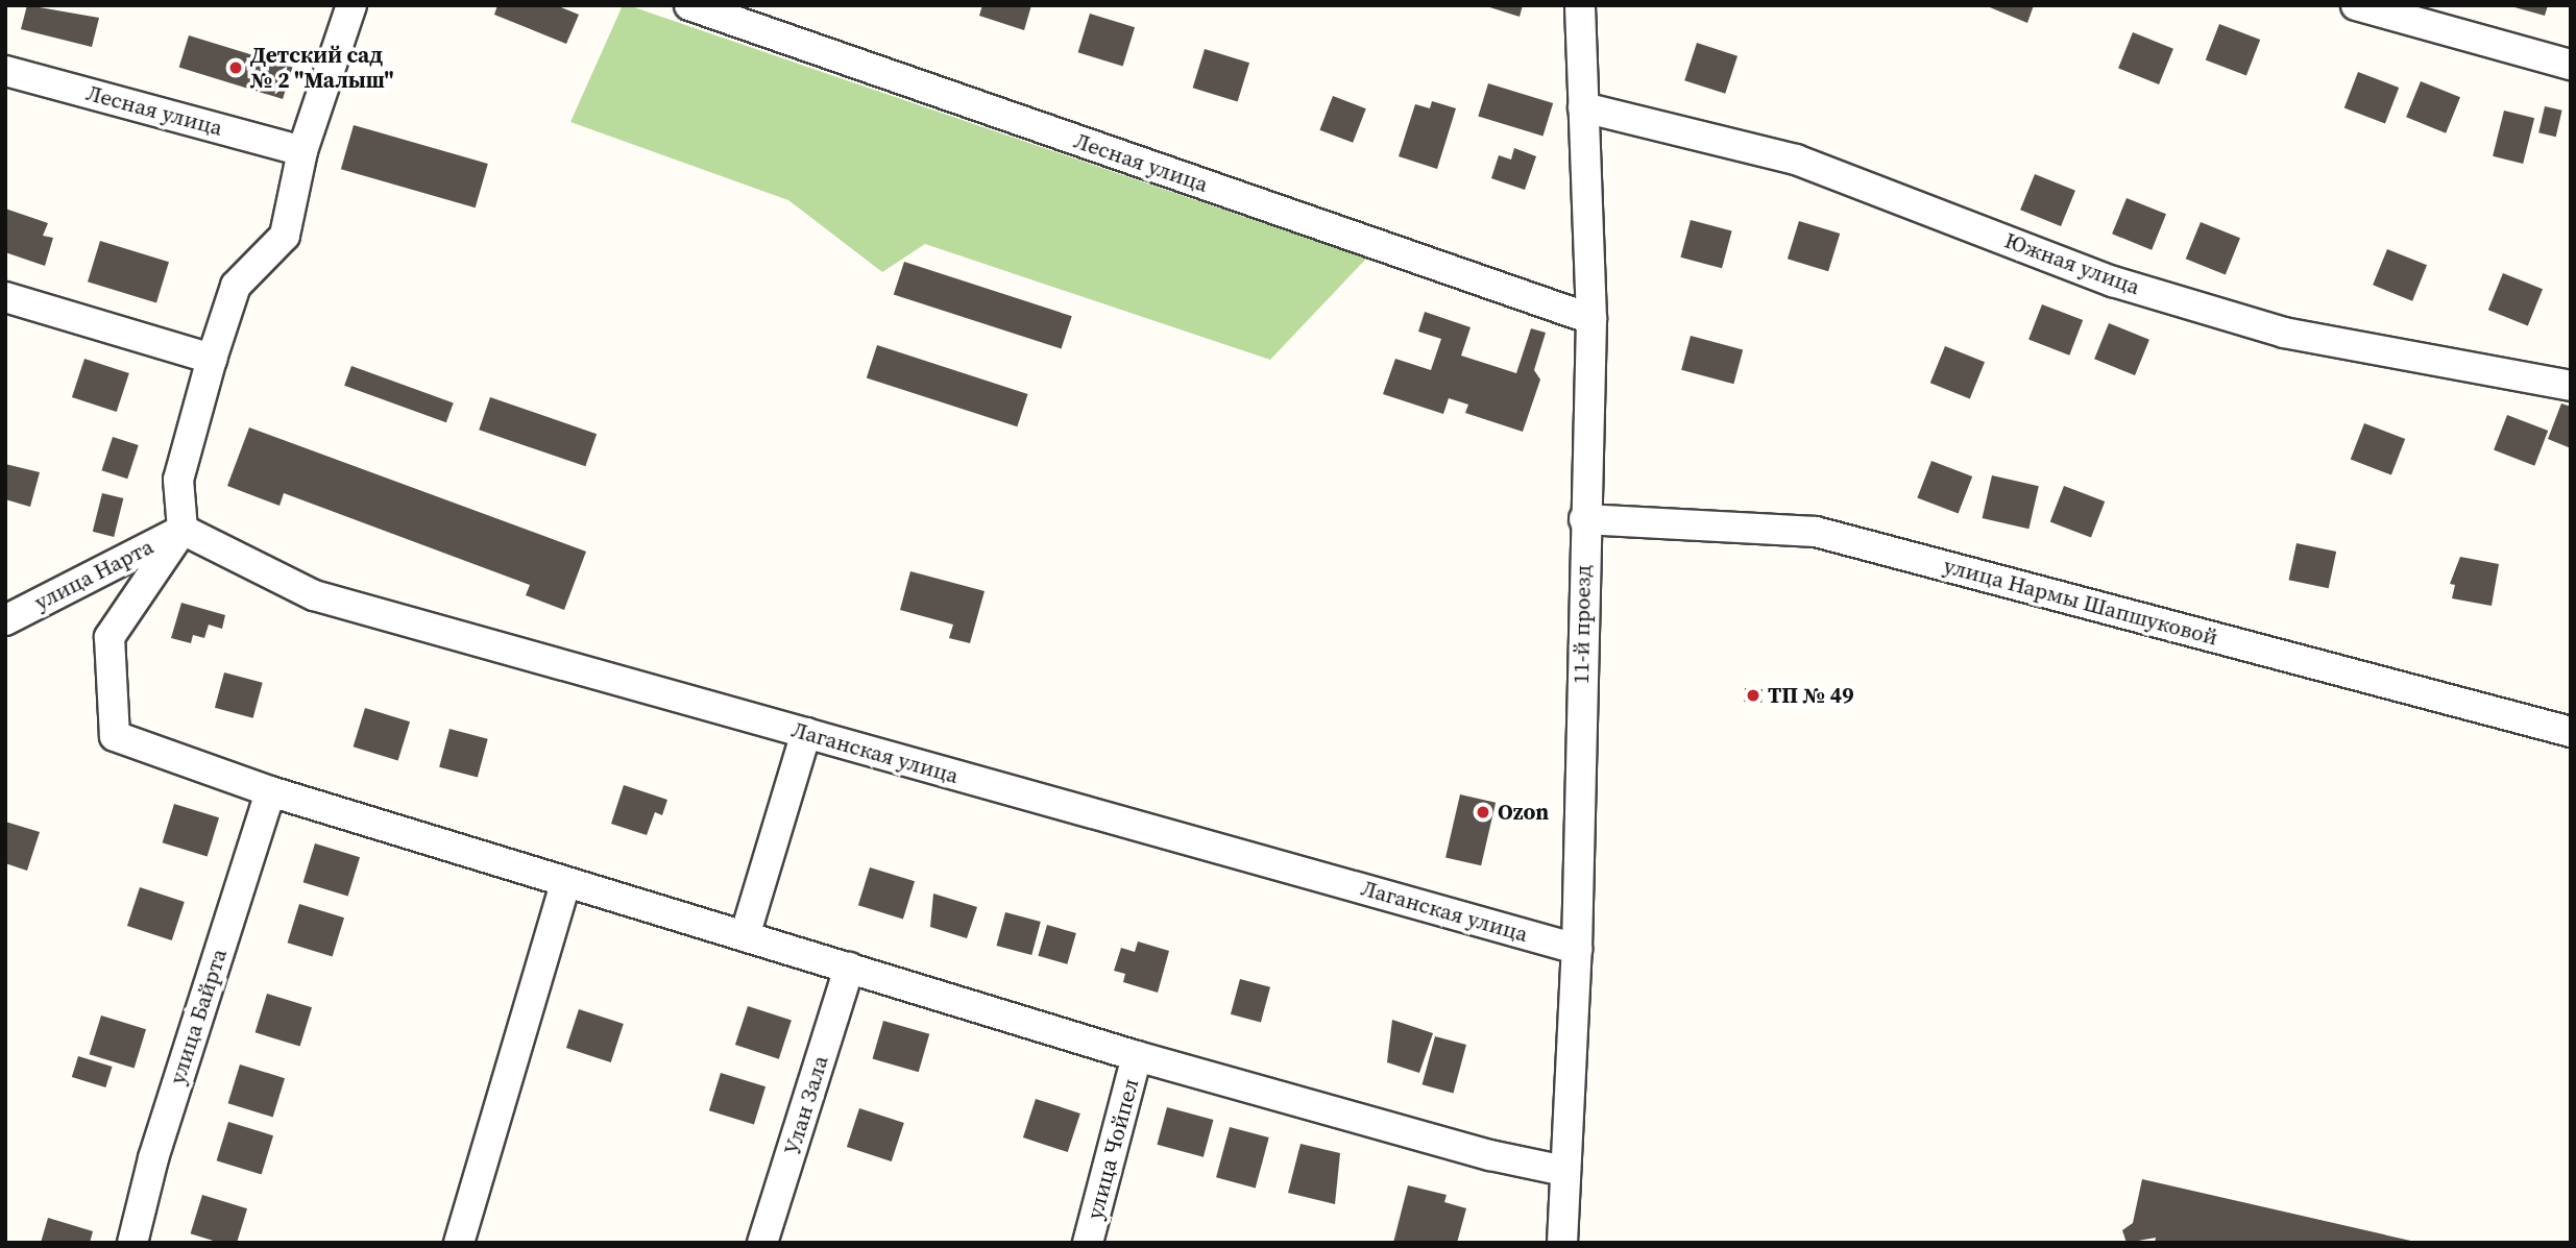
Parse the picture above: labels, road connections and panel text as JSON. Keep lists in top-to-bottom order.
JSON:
{
  "streets": {
    "street": [
      "Лесная улица",
      "Южная улица",
      "улица Нарта",
      "улица Нармы Шапшуковой",
      "11-й проезд",
      "Лаганская улица",
      "улица Байрта",
      "Улан Зала",
      "улица Чойпел"
    ]
  },
  "crossings": [
    ["Лесная улица", "11-й проезд"],
    ["Южная улица", "11-й проезд"],
    ["улица Нарта", "Лаганская улица"],
    ["улица Нармы Шапшуковой", "11-й проезд"],
    ["11-й проезд", "Лаганская улица"]
  ],
  "places": ["Детский сад № 2 \"Малыш\"", "ТП № 49", "Ozon"]
}
